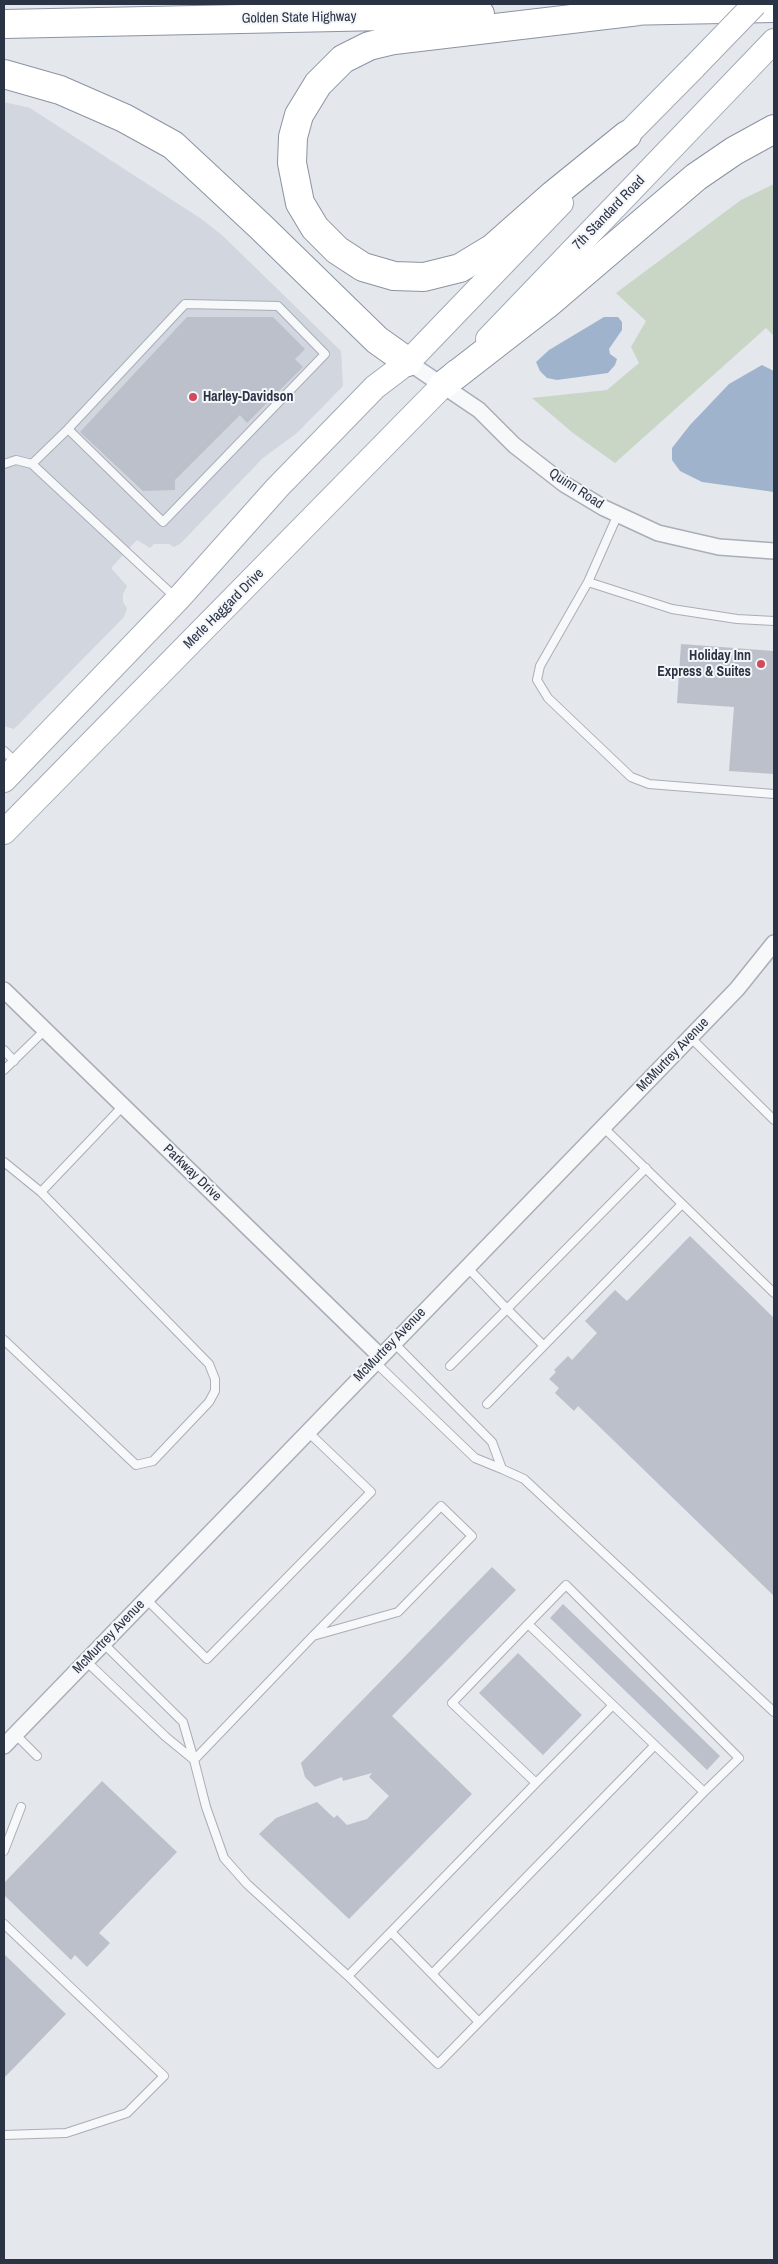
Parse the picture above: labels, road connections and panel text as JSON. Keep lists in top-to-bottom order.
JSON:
{
  "streets": {
    "highway": ["Golden State Highway"],
    "main road": ["7th Standard Road", "Merle Haggard Drive"],
    "street": ["Quinn Road", "McMurtrey Avenue", "Parkway Drive"]
  },
  "crossings": [
    ["7th Standard Road", "Quinn Road"],
    ["7th Standard Road", "Merle Haggard Drive"],
    ["Quinn Road", "Merle Haggard Drive"],
    ["McMurtrey Avenue", "Parkway Drive"]
  ],
  "places": ["Harley-Davidson", "Holiday Inn Express & Suites"]
}
